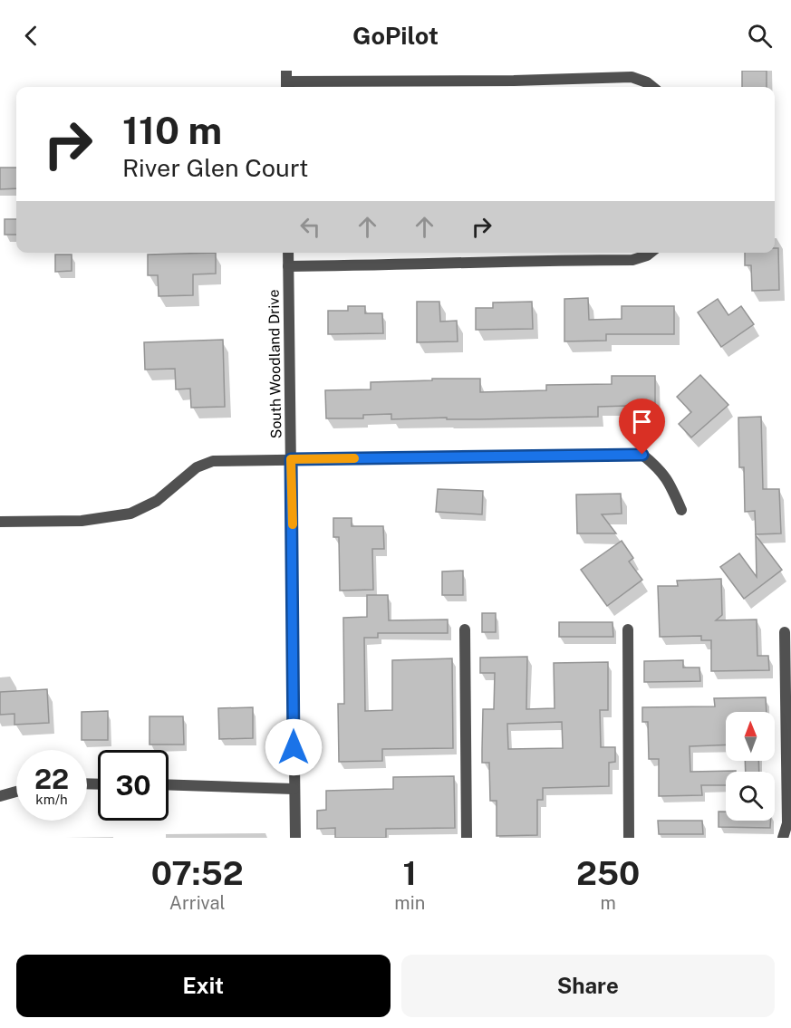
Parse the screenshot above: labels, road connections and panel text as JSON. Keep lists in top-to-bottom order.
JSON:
{
  "streets": {
    "street": ["South Woodland Drive"]
  },
  "north": "top",
  "page": {
    "header": "GoPilot",
    "turn": ["110 m", "River Glen Court"],
    "speed": "22 km/h",
    "limit": "30",
    "eta": [
      "07:52",
      "Arrival",
      "1",
      "min",
      "250",
      "m"
    ],
    "buttons": ["Exit", "Share"]
  }
}
